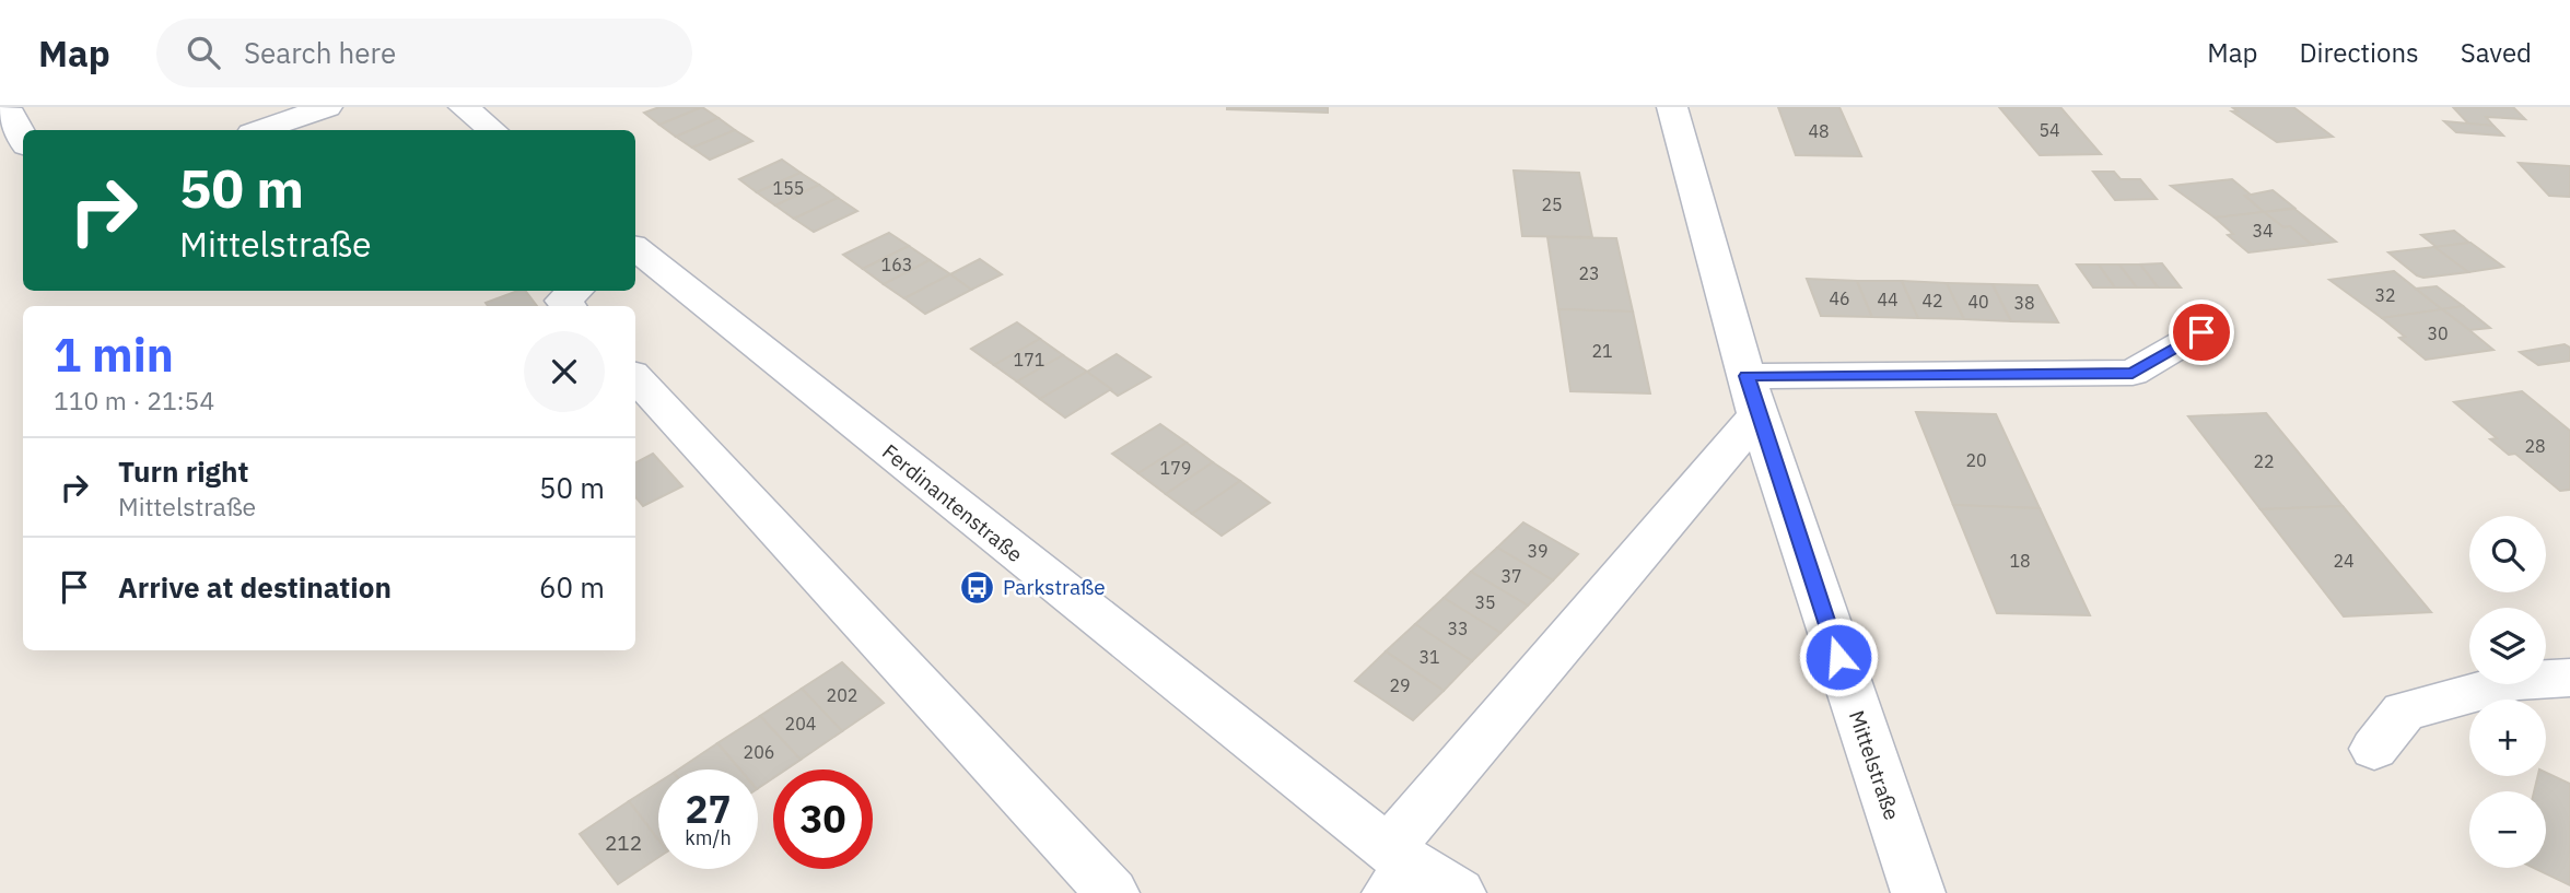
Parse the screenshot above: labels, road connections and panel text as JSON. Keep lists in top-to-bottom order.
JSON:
{
  "streets": {
    "street": ["Ferdinantenstraße", "Mittelstraße"]
  },
  "places": {
    "bus stop": ["Parkstraße"]
  },
  "house_numbers": [
    "54",
    "48",
    "155",
    "25",
    "34",
    "163",
    "23",
    "32",
    "46",
    "44",
    "42",
    "40",
    "38",
    "30",
    "21",
    "171",
    "28",
    "20",
    "22",
    "179",
    "39",
    "18",
    "24",
    "37",
    "35",
    "33",
    "31",
    "29",
    "202",
    "204",
    "206",
    "212"
  ],
  "page": {
    "header": "Map",
    "search": "Search here",
    "nav": ["Map", "Directions", "Saved"],
    "turn": ["50 m", "Mittelstraße"],
    "heading": ["1 min", "110 m · 21:54"],
    "list": [
      {
        "name": "Turn right",
        "note": "Mittelstraße",
        "value": "50 m"
      },
      {
        "name": "Arrive at destination",
        "value": "60 m"
      }
    ],
    "map_buttons": ["+", "−"],
    "speed": "27 km/h",
    "limit": "30"
  }
}
